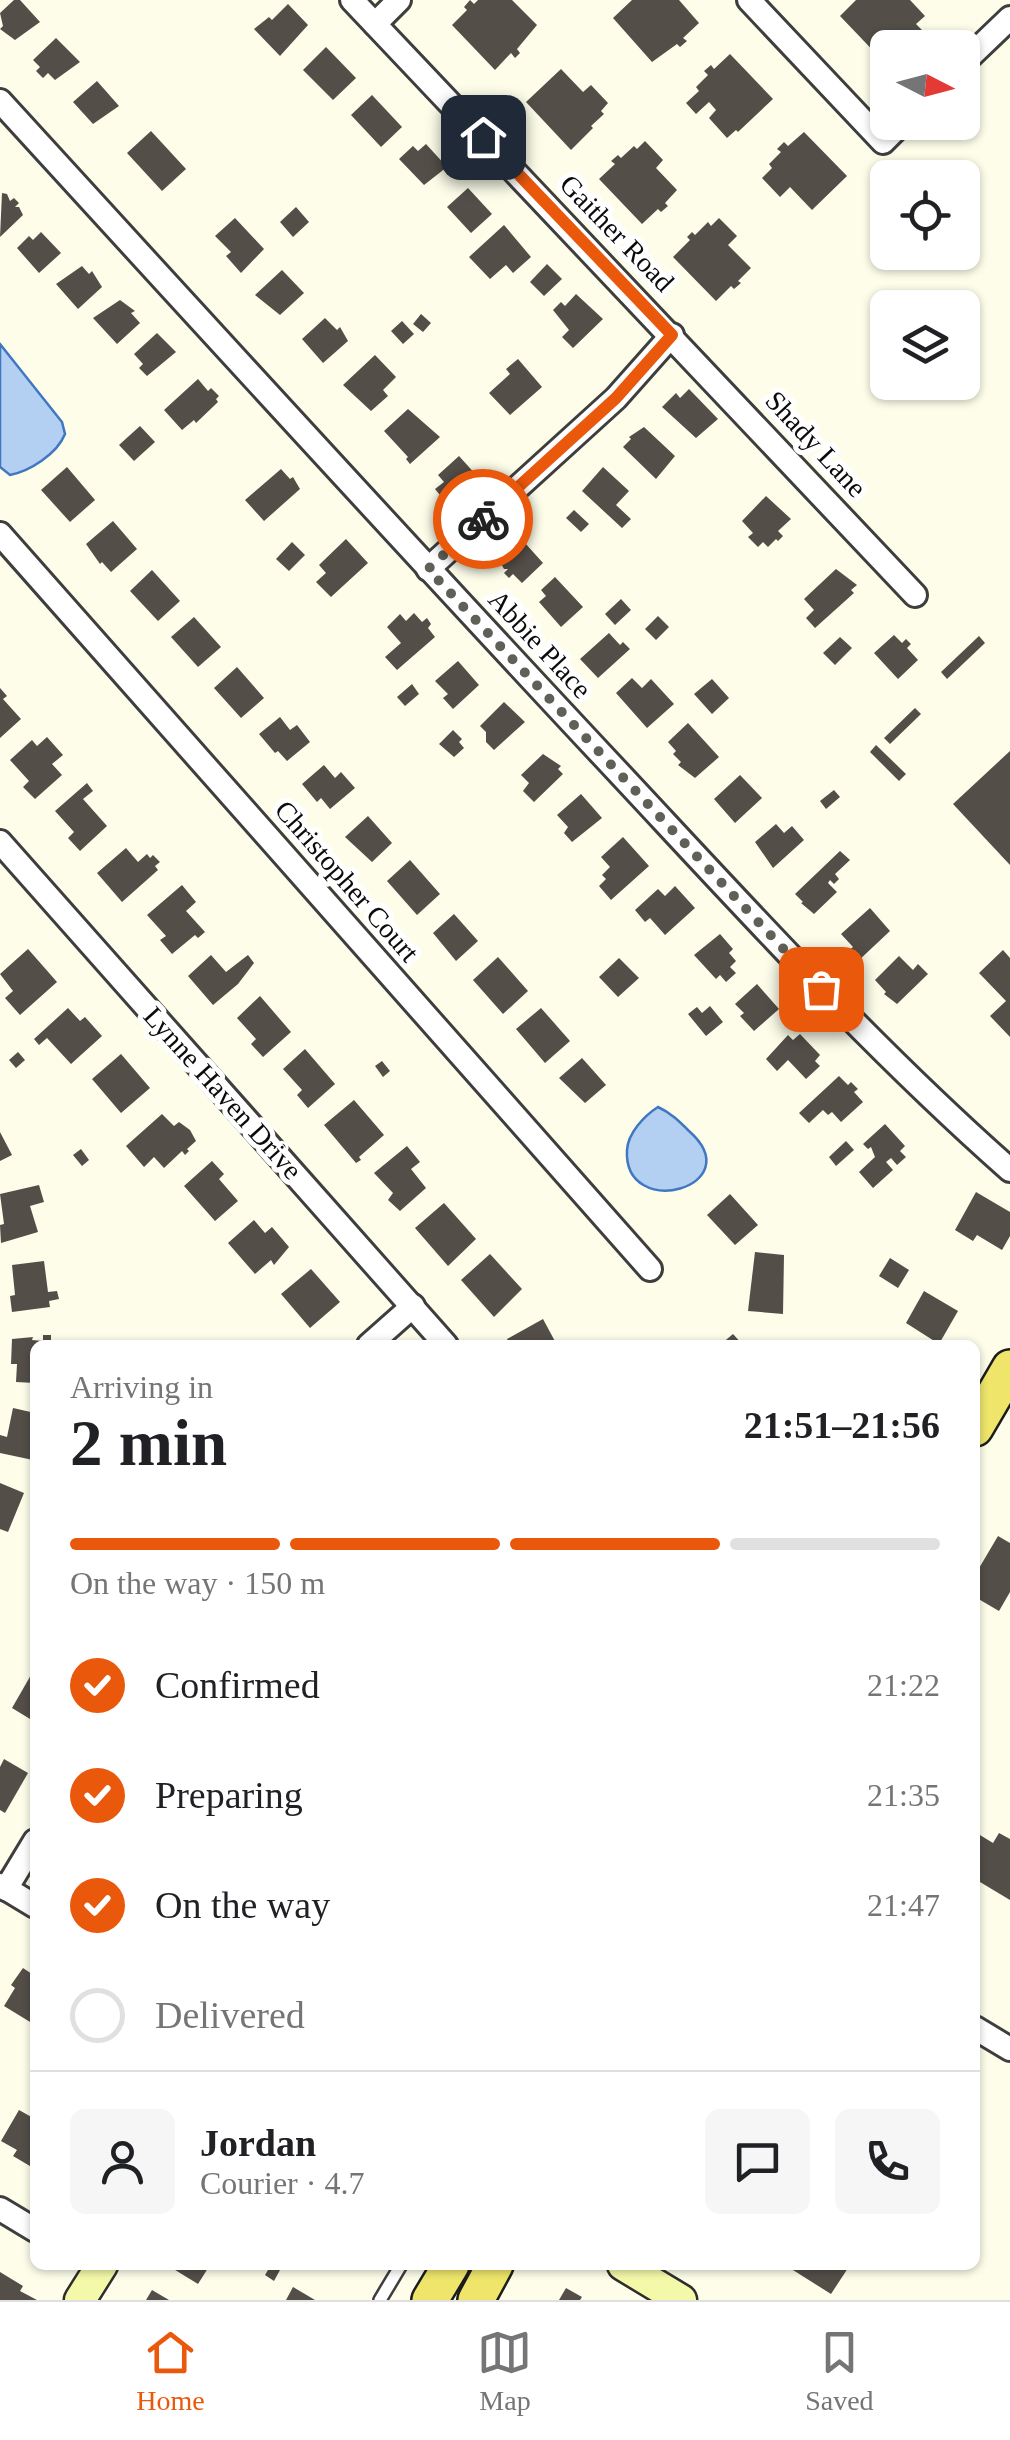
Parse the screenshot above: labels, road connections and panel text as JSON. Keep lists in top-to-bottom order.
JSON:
{
  "streets": {
    "street": [
      "Gaither Road",
      "Shady Lane",
      "Abbie Place",
      "Christopher Court",
      "Lynne Haven Drive"
    ]
  },
  "crossings": [
    ["Gaither Road", "Shady Lane"]
  ],
  "north": "right",
  "page": {
    "heading": ["2 min", "Arriving in", "21:51–21:56"],
    "panel": ["Jordan", "Courier · 4.7"],
    "bar": "On the way · 150 m",
    "list": [
      ["Confirmed", "21:22"],
      ["Preparing", "21:35"],
      ["On the way", "21:47"],
      "Delivered"
    ],
    "tabs": ["Home", "Map", "Saved"]
  }
}
